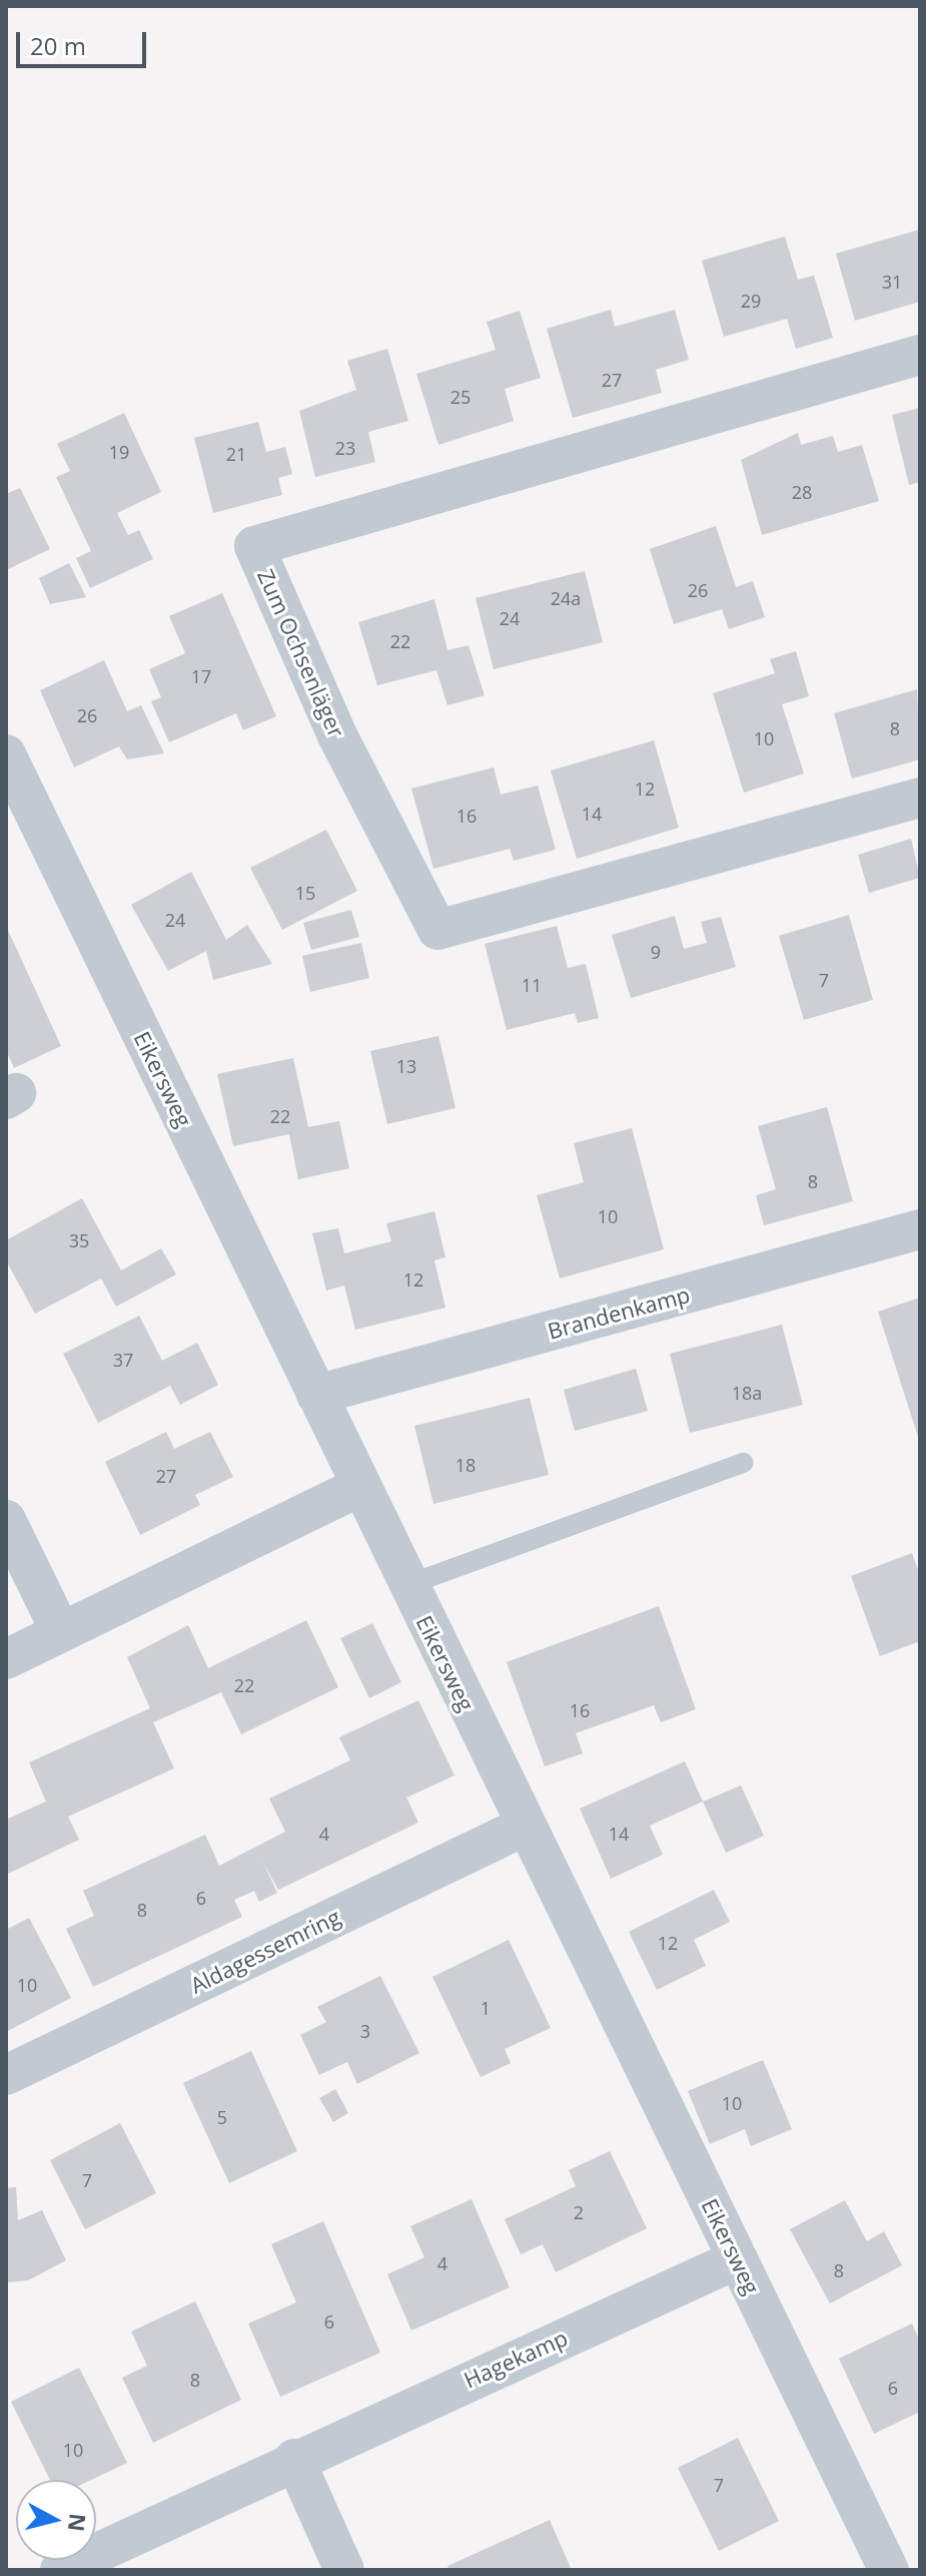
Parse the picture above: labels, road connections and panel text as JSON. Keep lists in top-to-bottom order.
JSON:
{
  "streets": {
    "street": [
      "Zum Ochsenläger",
      "Eikersweg",
      "Brandenkamp",
      "Aldagessemring",
      "Hagekamp"
    ]
  },
  "crossings": [
    ["Eikersweg", "Brandenkamp"],
    ["Eikersweg", "Aldagessemring"],
    ["Eikersweg", "Hagekamp"]
  ],
  "house_numbers": [
    "31",
    "29",
    "27",
    "25",
    "23",
    "19",
    "21",
    "28",
    "26",
    "24a",
    "24",
    "22",
    "17",
    "26",
    "8",
    "10",
    "12",
    "14",
    "16",
    "15",
    "24",
    "9",
    "7",
    "11",
    "13",
    "22",
    "8",
    "10",
    "35",
    "12",
    "37",
    "18a",
    "18",
    "27",
    "22",
    "16",
    "4",
    "14",
    "6",
    "8",
    "12",
    "10",
    "1",
    "3",
    "10",
    "5",
    "7",
    "2",
    "4",
    "8",
    "6",
    "8",
    "6",
    "10",
    "7"
  ],
  "scale_bar": "20 m",
  "north": "right"
}
